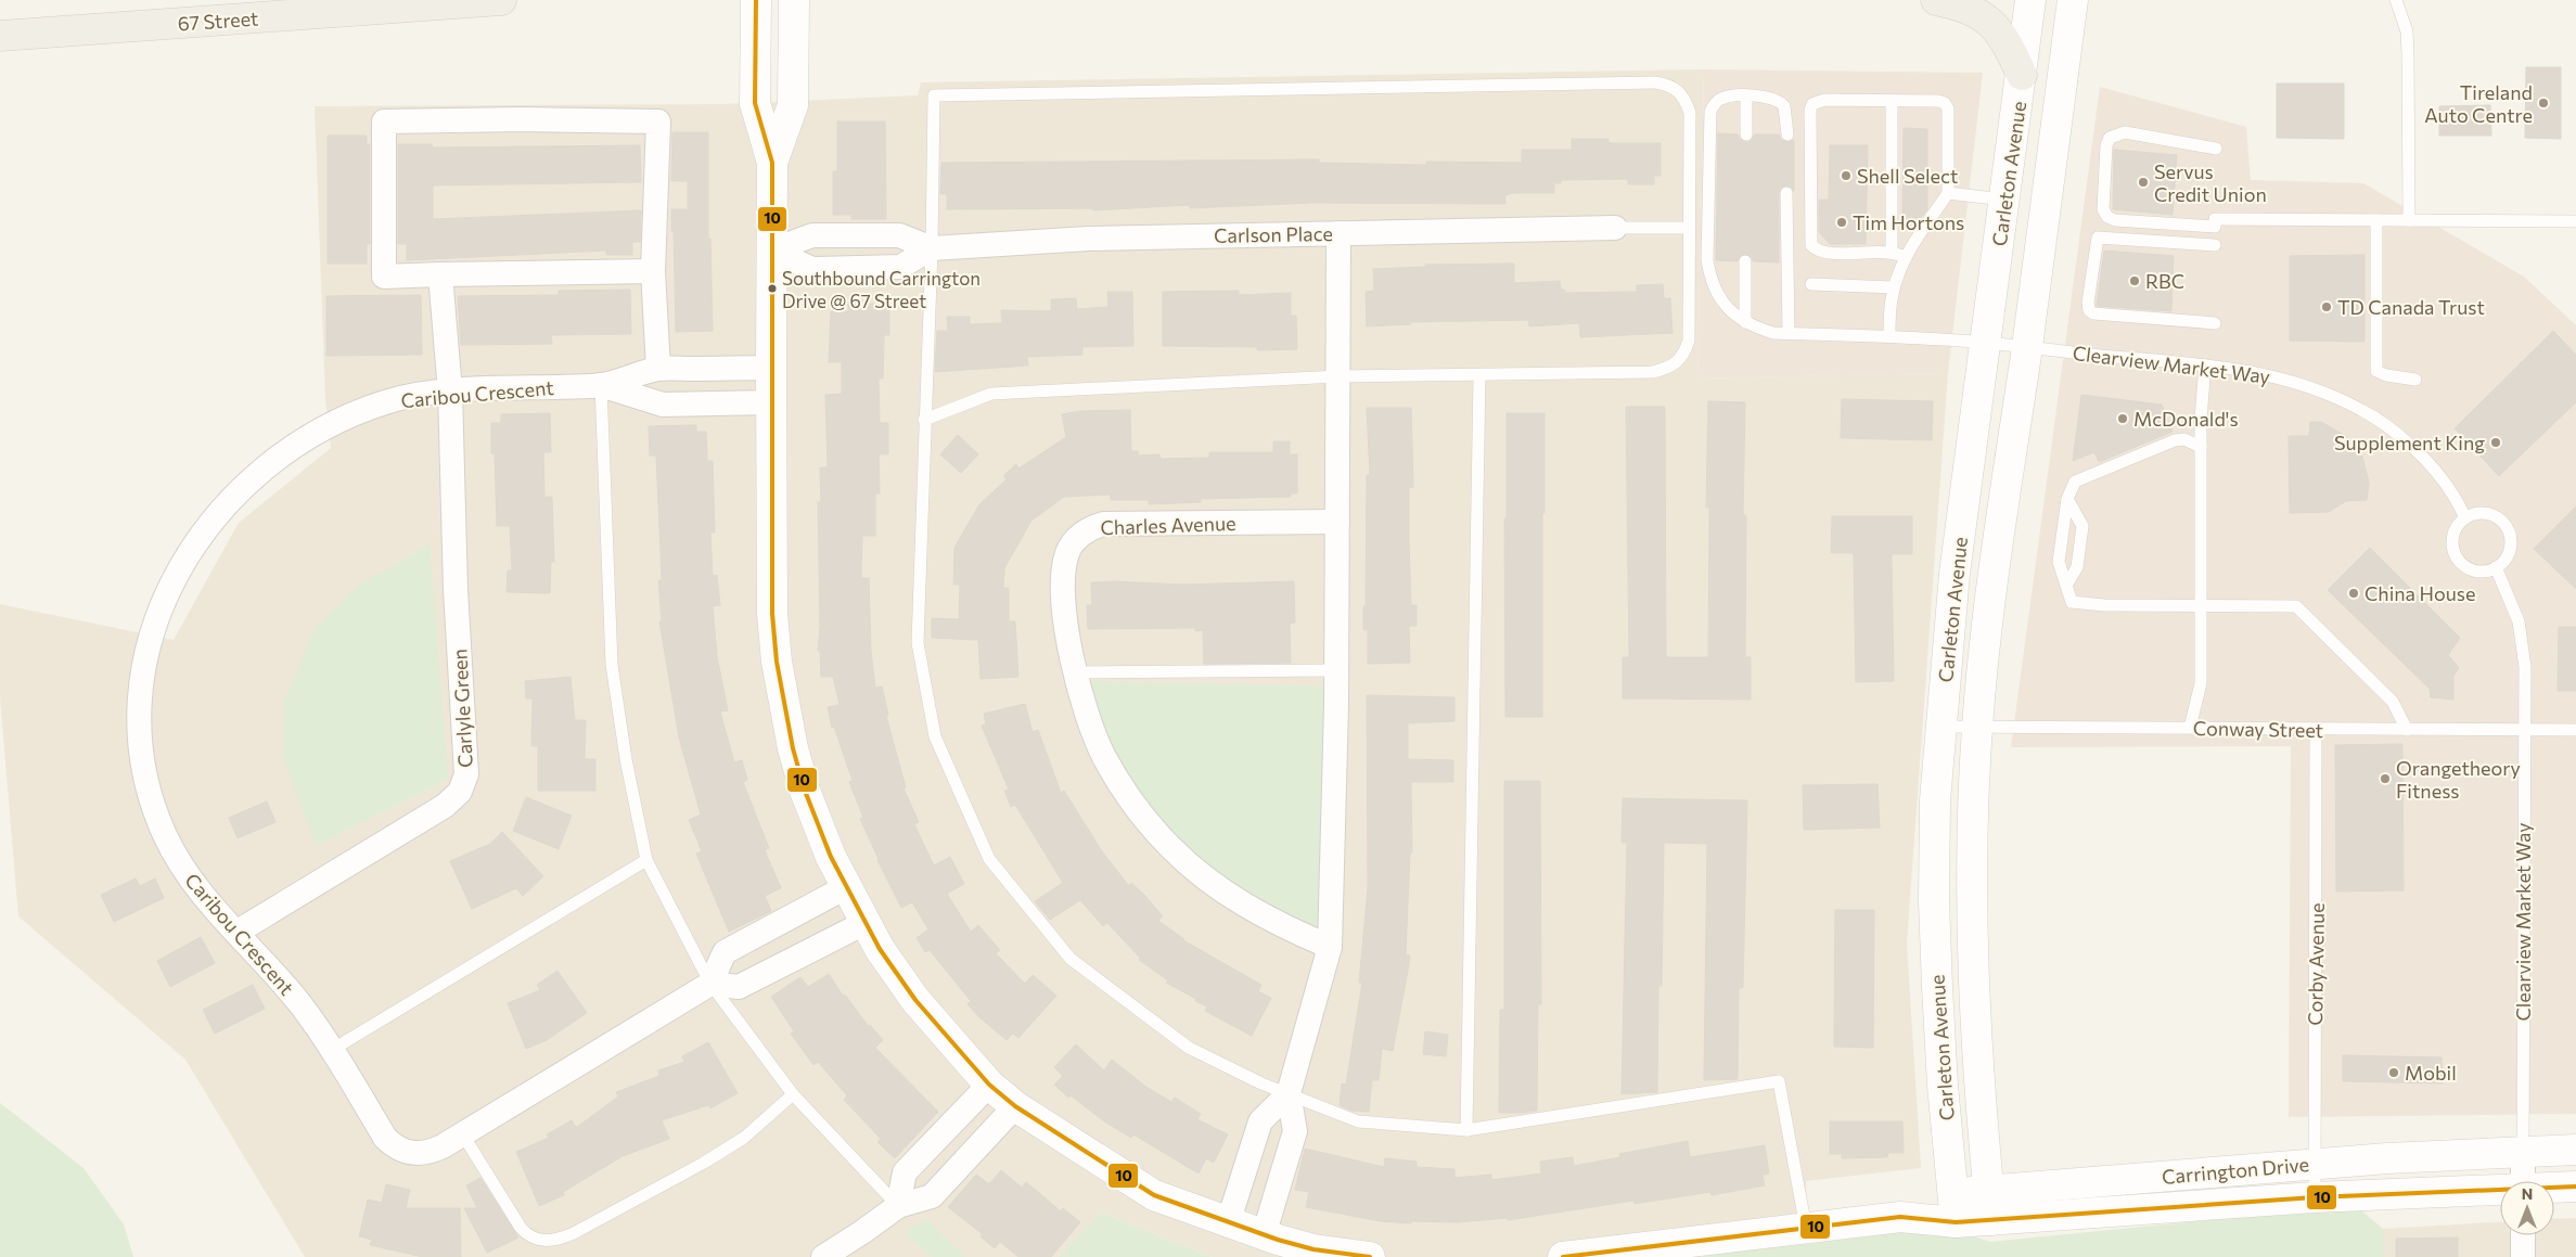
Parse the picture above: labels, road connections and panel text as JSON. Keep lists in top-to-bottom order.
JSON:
{
  "streets": {
    "main road": ["67 Street"],
    "street": [
      "Carleton Avenue",
      "Carlson Place",
      "Caribou Crescent",
      "Charles Avenue",
      "Carlyle Green",
      "Carrington Drive"
    ],
    "lane": ["Clearview Market Way", "Conway Street", "Corby Avenue"]
  },
  "crossings": [
    ["Carleton Avenue", "Clearview Market Way"],
    ["Carleton Avenue", "Conway Street"],
    ["Carleton Avenue", "Carrington Drive"],
    ["Clearview Market Way", "Conway Street"],
    ["Clearview Market Way", "Carrington Drive"],
    ["Caribou Crescent", "Carlyle Green"],
    ["Conway Street", "Corby Avenue"],
    ["Corby Avenue", "Carrington Drive"]
  ],
  "places": [
    "Tireland Auto Centre",
    "Shell Select",
    "Servus Credit Union",
    "Tim Hortons",
    "RBC",
    "Southbound Carrington Drive @ 67 Street",
    "TD Canada Trust",
    "McDonald's",
    "Supplement King",
    "China House",
    "Orangetheory Fitness",
    "Mobil"
  ],
  "lines": ["transit line 10"],
  "north": "top"
}
